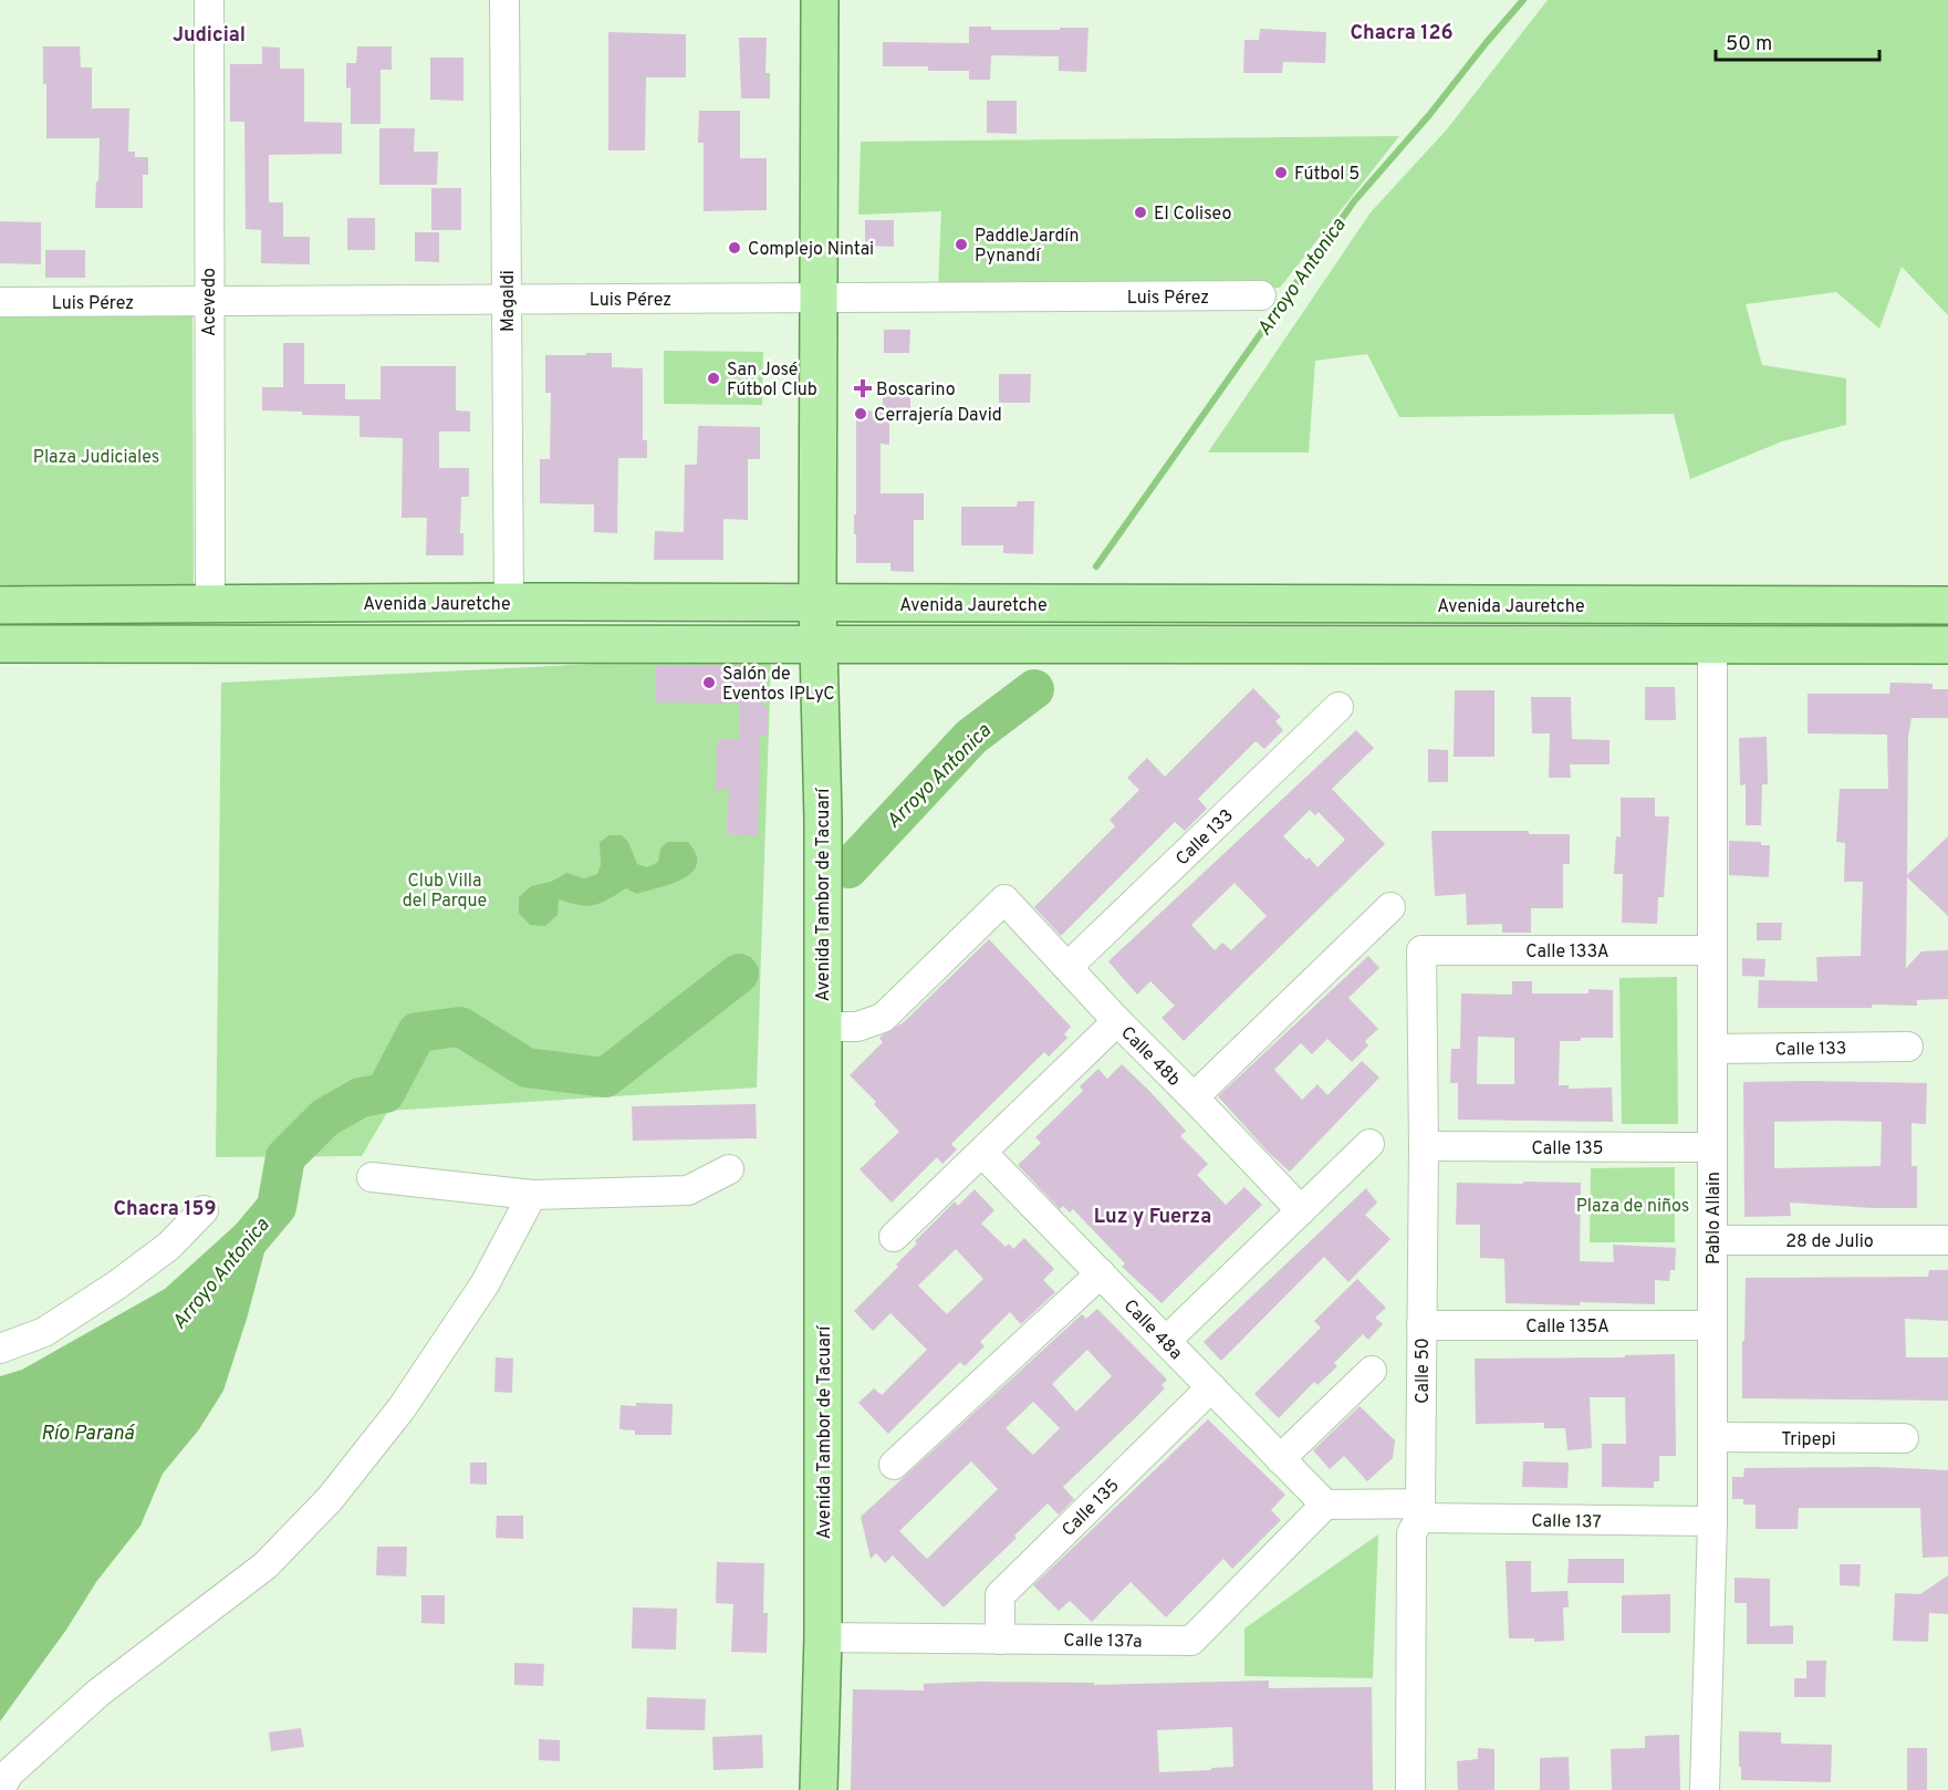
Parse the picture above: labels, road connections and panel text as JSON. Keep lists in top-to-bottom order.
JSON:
{
  "streets": {
    "main road": ["Avenida Jauretche", "Avenida Tambor de Tacuarí"],
    "street": [
      "Luis Pérez",
      "Magaldi",
      "Acevedo",
      "Calle 133",
      "Calle 133A",
      "Calle 48b",
      "Calle 135",
      "Pablo Allain",
      "28 de Julio",
      "Calle 135A",
      "Calle 48a",
      "Calle 50",
      "Tripepi",
      "Calle 137",
      "Calle 137a"
    ]
  },
  "crossings": [
    ["Luis Pérez", "Magaldi"],
    ["Luis Pérez", "Acevedo"],
    ["Luis Pérez", "Avenida Tambor de Tacuarí"],
    ["Magaldi", "Avenida Jauretche"],
    ["Acevedo", "Avenida Jauretche"],
    ["Avenida Jauretche", "Avenida Tambor de Tacuarí"],
    ["Calle 133", "Calle 48b"],
    ["Calle 133", "Pablo Allain"],
    ["Avenida Tambor de Tacuarí", "Calle 48b"],
    ["Avenida Tambor de Tacuarí", "Calle 137a"],
    ["Calle 133A", "Pablo Allain"],
    ["Calle 133A", "Calle 50"],
    ["Calle 135", "Pablo Allain"],
    ["Calle 135", "Calle 48a"],
    ["Calle 135", "Calle 50"],
    ["Calle 135", "Calle 137a"],
    ["Pablo Allain", "28 de Julio"],
    ["Pablo Allain", "Calle 135A"],
    ["Pablo Allain", "Tripepi"],
    ["Pablo Allain", "Calle 137"],
    ["Calle 135A", "Calle 50"],
    ["Calle 48a", "Calle 137"],
    ["Calle 48a", "Calle 137a"],
    ["Calle 50", "Calle 137"],
    ["Calle 137", "Calle 137a"]
  ],
  "districts": [
    "Chacra 126",
    "Judicial",
    "Chacra 159",
    "Luz y Fuerza"
  ],
  "water": ["Arroyo Antonica", "Río Paraná"],
  "parks": ["Plaza Judiciales", "Club Villa del Parque", "Plaza de niños"],
  "places": {
    "other": [
      "Fútbol 5",
      "El Coliseo",
      "PaddleJardín Pynandí",
      "Complejo Nintai",
      "San José Fútbol Club",
      "Cerrajería David",
      "Salón de Eventos IPLyC"
    ],
    "health": ["Boscarino"]
  },
  "scale_bar": "50 m"
}
